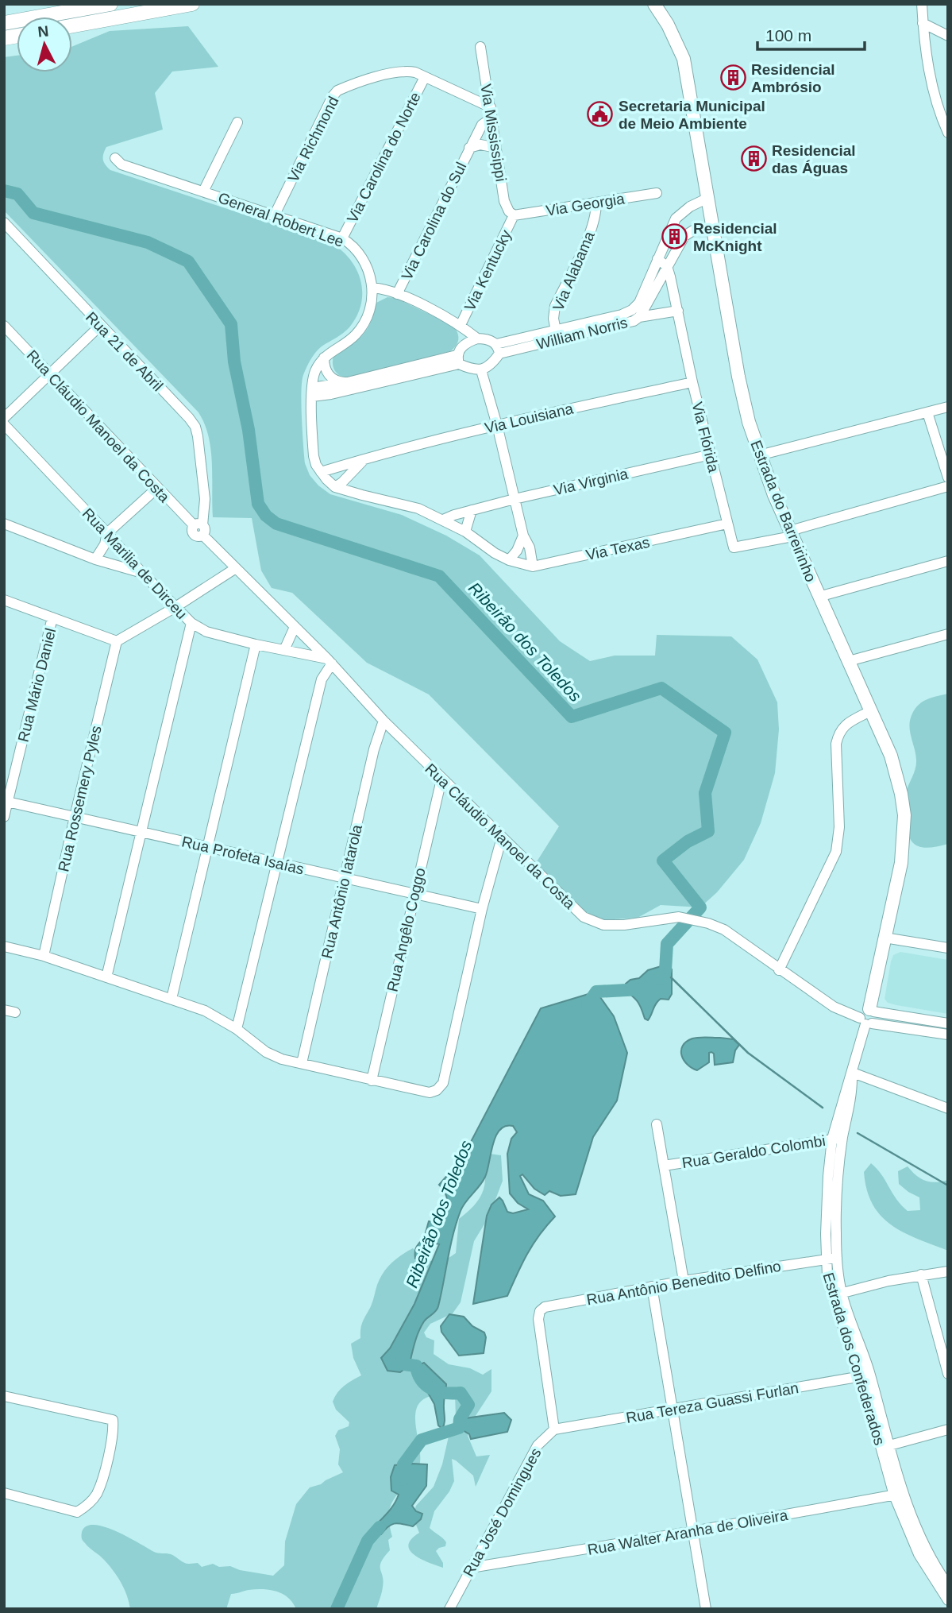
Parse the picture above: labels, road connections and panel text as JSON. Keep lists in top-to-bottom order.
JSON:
{
  "streets": {
    "main road": ["Estrada do Barreirinho"],
    "street": [
      "Via Mississippi",
      "Via Richmond",
      "Via Carolina do Norte",
      "Via Georgia",
      "General Robert Lee",
      "Via Carolina do Sul",
      "Via Kentucky",
      "Via Alabama",
      "William Norris",
      "Rua 21 de Abril",
      "Via Louisiana",
      "Rua Cláudio Manoel da Costa",
      "Via Flórida",
      "Via Virginia",
      "Via Texas",
      "Rua Marilia de Dirceu",
      "Rua Mário Daniel",
      "Rua Rossemery Pyles",
      "Rua Profeta Isaías",
      "Rua Antônio Iatarola",
      "Rua Angêlo Coggo",
      "Rua Geraldo Colombi",
      "Rua Antônio Benedito Delfino",
      "Estrada dos Confederados",
      "Rua Tereza Guassi Furlan",
      "Rua José Domingues",
      "Rua Walter Aranha de Oliveira"
    ]
  },
  "crossings": [
    ["Via Mississippi", "Via Richmond"],
    ["Via Mississippi", "Via Georgia"],
    ["Via Mississippi", "Via Carolina do Sul"],
    ["Via Mississippi", "Via Kentucky"],
    ["Via Richmond", "Via Carolina do Norte"],
    ["Via Richmond", "General Robert Lee"],
    ["Via Richmond", "Via Carolina do Sul"],
    ["Via Carolina do Norte", "General Robert Lee"],
    ["Via Georgia", "Via Kentucky"],
    ["Via Georgia", "Via Alabama"],
    ["Via Alabama", "William Norris"],
    ["William Norris", "Via Flórida"],
    ["Rua 21 de Abril", "Rua Cláudio Manoel da Costa"],
    ["Via Louisiana", "Via Flórida"],
    ["Rua Cláudio Manoel da Costa", "Estrada do Barreirinho"],
    ["Rua Cláudio Manoel da Costa", "Rua Marilia de Dirceu"],
    ["Rua Cláudio Manoel da Costa", "Rua Antônio Iatarola"],
    ["Rua Cláudio Manoel da Costa", "Rua Angêlo Coggo"],
    ["Rua Cláudio Manoel da Costa", "Estrada dos Confederados"],
    ["Via Flórida", "Via Virginia"],
    ["Via Flórida", "Estrada do Barreirinho"],
    ["Via Flórida", "Via Texas"],
    ["Estrada do Barreirinho", "Estrada dos Confederados"],
    ["Rua Mário Daniel", "Rua Profeta Isaías"],
    ["Rua Rossemery Pyles", "Rua Profeta Isaías"],
    ["Rua Profeta Isaías", "Rua Antônio Iatarola"],
    ["Rua Profeta Isaías", "Rua Angêlo Coggo"],
    ["Rua Geraldo Colombi", "Estrada dos Confederados"],
    ["Rua Antônio Benedito Delfino", "Estrada dos Confederados"],
    ["Rua Antônio Benedito Delfino", "Rua Tereza Guassi Furlan"],
    ["Rua Antônio Benedito Delfino", "Rua José Domingues"],
    ["Estrada dos Confederados", "Rua Tereza Guassi Furlan"],
    ["Estrada dos Confederados", "Rua Walter Aranha de Oliveira"],
    ["Rua Tereza Guassi Furlan", "Rua José Domingues"],
    ["Rua José Domingues", "Rua Walter Aranha de Oliveira"]
  ],
  "water": ["Ribeirão dos Toledos"],
  "places": {
    "building": ["Residencial Ambrósio", "Residencial das Águas", "Residencial McKnight"],
    "public building": ["Secretaria Municipal de Meio Ambiente"]
  },
  "scale_bar": "100 m",
  "north": "top"
}
